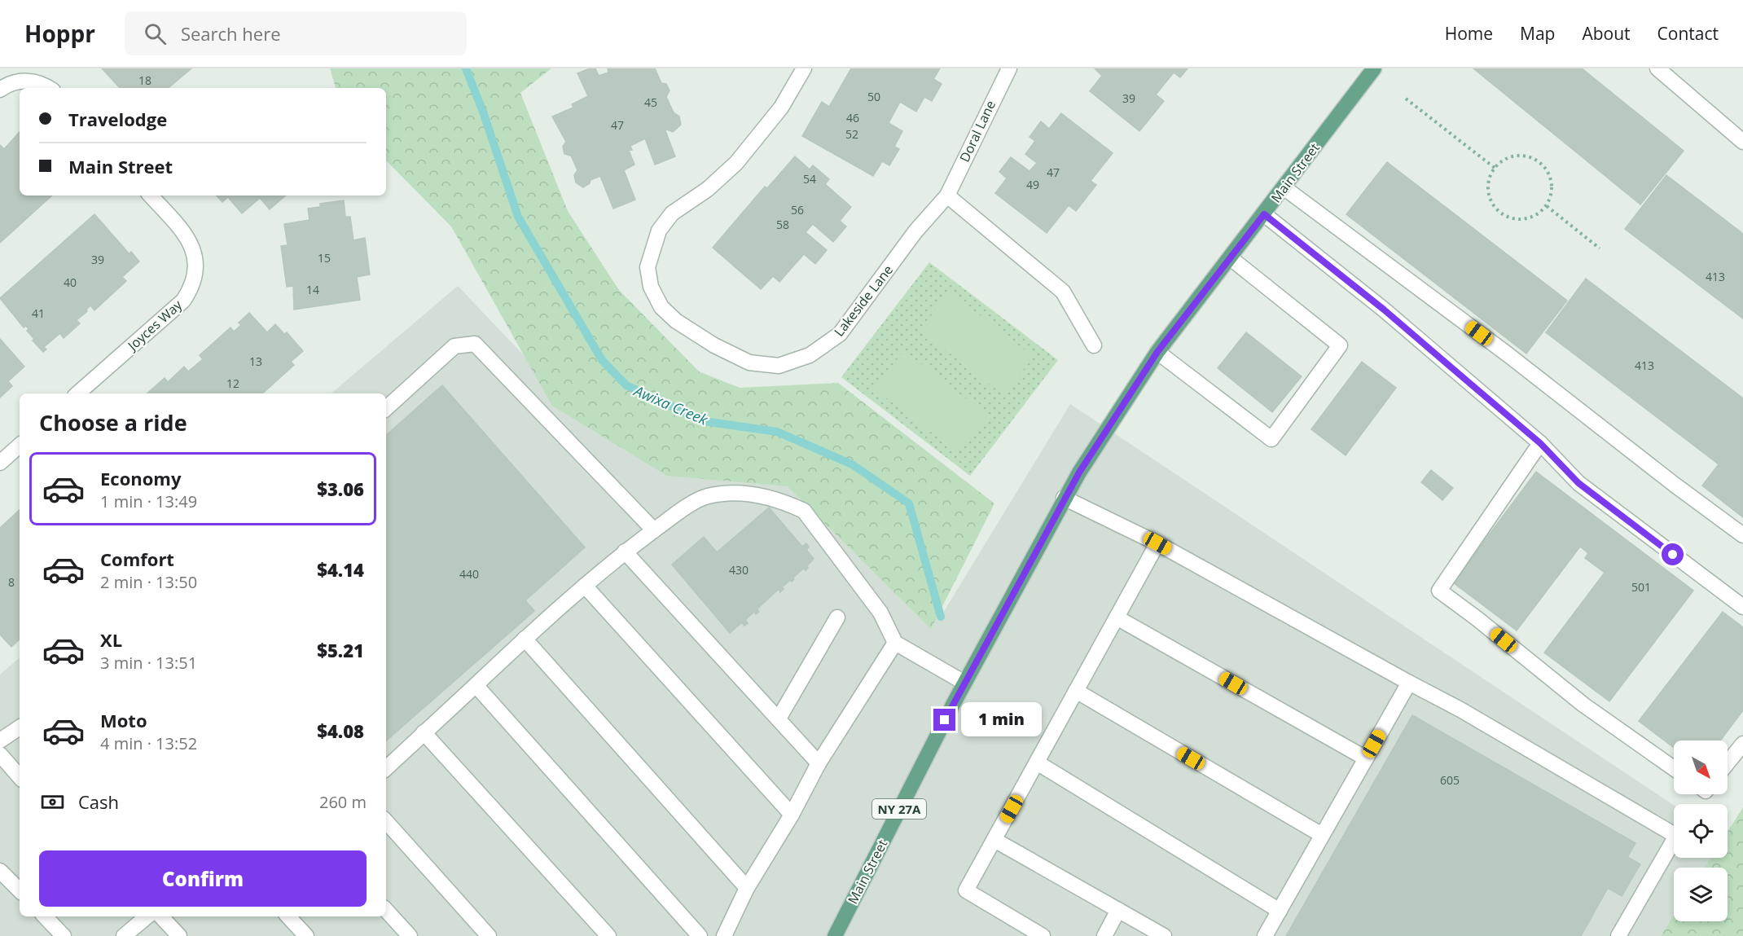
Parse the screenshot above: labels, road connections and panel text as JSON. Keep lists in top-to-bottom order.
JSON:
{
  "streets": {
    "main road": ["Main Street", "NY 27A"],
    "street": ["Doral Lane", "Lakeside Lane", "Joyces Way"]
  },
  "crossings": [
    ["Doral Lane", "Lakeside Lane"]
  ],
  "water": ["Awixa Creek"],
  "house_numbers": [
    "18",
    "50",
    "39",
    "45",
    "46",
    "47",
    "52",
    "47",
    "54",
    "49",
    "56",
    "58",
    "15",
    "39",
    "413",
    "40",
    "14",
    "41",
    "13",
    "413",
    "12",
    "430",
    "440",
    "8",
    "501",
    "605"
  ],
  "north": "bottom right",
  "page": {
    "header": "Hoppr",
    "search": "Search here",
    "nav": [
      "Home",
      "Map",
      "About",
      "Contact"
    ],
    "banner": ["Travelodge", "Main Street"],
    "heading": "Choose a ride",
    "list": [
      {
        "name": "Economy",
        "note": "1 min · 13:49",
        "value": "$3.06"
      },
      {
        "name": "Comfort",
        "note": "2 min · 13:50",
        "value": "$4.14"
      },
      {
        "name": "XL",
        "note": "3 min · 13:51",
        "value": "$5.21"
      },
      {
        "name": "Moto",
        "note": "4 min · 13:52",
        "value": "$4.08"
      }
    ],
    "bubble": "1 min",
    "pay": ["Cash", "260 m"],
    "buttons": "Confirm"
  }
}
